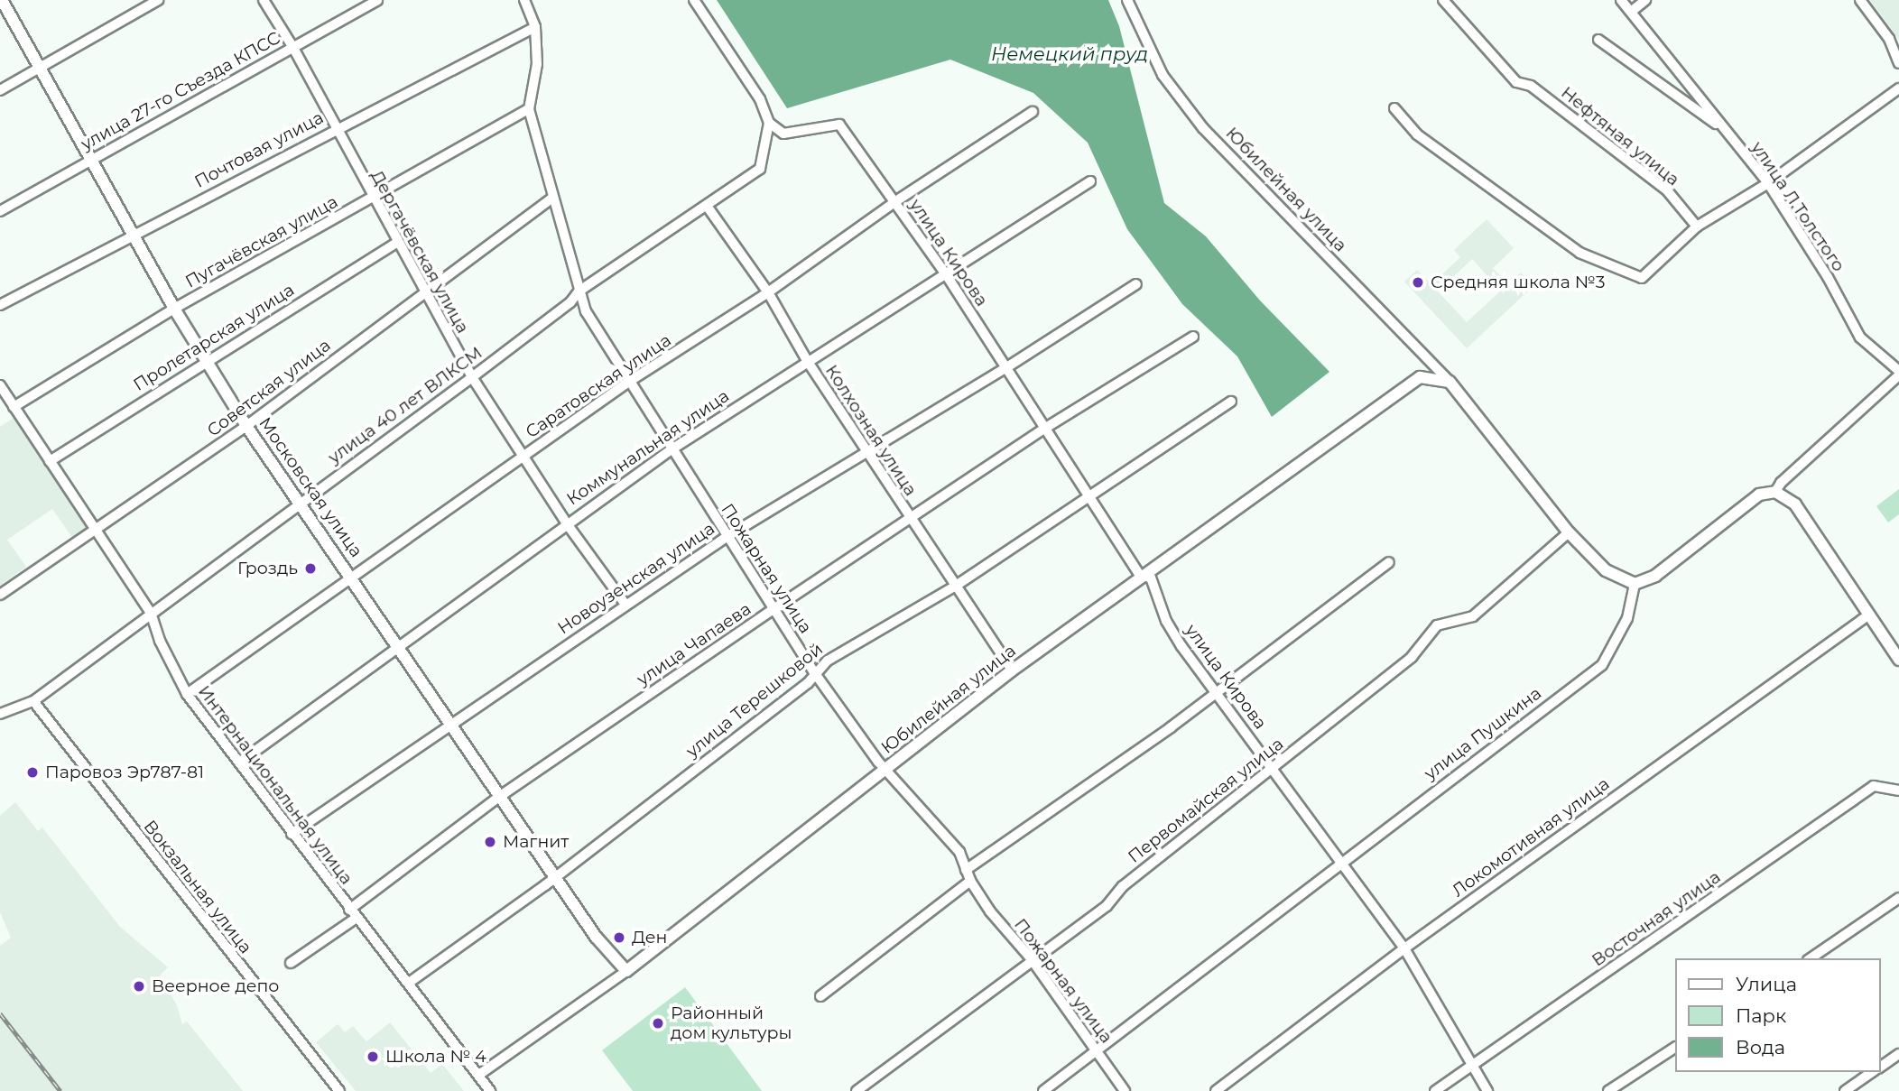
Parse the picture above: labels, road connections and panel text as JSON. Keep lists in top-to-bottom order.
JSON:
{
  "streets": {
    "main road": ["Юбилейная улица", "Московская улица"],
    "street": [
      "улица 27-го Съезда КПСС",
      "Нефтяная улица",
      "Почтовая улица",
      "улица Л.Толстого",
      "Пугачёвская улица",
      "Дергачёвская улица",
      "улица Кирова",
      "Пролетарская улица",
      "Саратовская улица",
      "Советская улица",
      "улица 40 лет ВЛКСМ",
      "Колхозная улица",
      "Коммунальная улица",
      "Пожарная улица",
      "Новоузенская улица",
      "улица Чапаева",
      "улица Терешковой",
      "улица Пушкина",
      "Интернациональная улица",
      "Первомайская улица",
      "Локомотивная улица",
      "Вокзальная улица",
      "Восточная улица"
    ]
  },
  "crossings": [
    ["улица 27-го Съезда КПСС", "Дергачёвская улица"],
    ["улица 27-го Съезда КПСС", "Московская улица"],
    ["Почтовая улица", "Дергачёвская улица"],
    ["Почтовая улица", "Московская улица"],
    ["Почтовая улица", "Пожарная улица"],
    ["Юбилейная улица", "улица Кирова"],
    ["Юбилейная улица", "Колхозная улица"],
    ["Юбилейная улица", "Московская улица"],
    ["Юбилейная улица", "Пожарная улица"],
    ["Юбилейная улица", "улица Пушкина"],
    ["Юбилейная улица", "Интернациональная улица"],
    ["Юбилейная улица", "Первомайская улица"],
    ["Пугачёвская улица", "Дергачёвская улица"],
    ["Пугачёвская улица", "Московская улица"],
    ["Пугачёвская улица", "Пожарная улица"],
    ["Пугачёвская улица", "Интернациональная улица"],
    ["Дергачёвская улица", "Пролетарская улица"],
    ["Дергачёвская улица", "Саратовская улица"],
    ["Дергачёвская улица", "Советская улица"],
    ["Дергачёвская улица", "улица 40 лет ВЛКСМ"],
    ["Дергачёвская улица", "Коммунальная улица"],
    ["Дергачёвская улица", "Новоузенская улица"],
    ["улица Кирова", "Саратовская улица"],
    ["улица Кирова", "улица 40 лет ВЛКСМ"],
    ["улица Кирова", "Коммунальная улица"],
    ["улица Кирова", "Новоузенская улица"],
    ["улица Кирова", "улица Чапаева"],
    ["улица Кирова", "улица Терешковой"],
    ["улица Кирова", "улица Пушкина"],
    ["улица Кирова", "Первомайская улица"],
    ["улица Кирова", "Локомотивная улица"],
    ["улица Кирова", "Восточная улица"],
    ["Пролетарская улица", "Московская улица"],
    ["Пролетарская улица", "Интернациональная улица"],
    ["Саратовская улица", "Колхозная улица"],
    ["Саратовская улица", "Московская улица"],
    ["Саратовская улица", "Пожарная улица"],
    ["Саратовская улица", "Интернациональная улица"],
    ["Советская улица", "Московская улица"],
    ["Советская улица", "Пожарная улица"],
    ["Советская улица", "Интернациональная улица"],
    ["улица 40 лет ВЛКСМ", "Колхозная улица"],
    ["улица 40 лет ВЛКСМ", "Московская улица"],
    ["улица 40 лет ВЛКСМ", "Пожарная улица"],
    ["улица 40 лет ВЛКСМ", "Интернациональная улица"],
    ["улица 40 лет ВЛКСМ", "Вокзальная улица"],
    ["Колхозная улица", "Коммунальная улица"],
    ["Колхозная улица", "Новоузенская улица"],
    ["Колхозная улица", "улица Чапаева"],
    ["Колхозная улица", "улица Терешковой"],
    ["Коммунальная улица", "Московская улица"],
    ["Коммунальная улица", "Пожарная улица"],
    ["Коммунальная улица", "Интернациональная улица"],
    ["Московская улица", "Новоузенская улица"],
    ["Московская улица", "улица Чапаева"],
    ["Московская улица", "улица Терешковой"],
    ["Пожарная улица", "Новоузенская улица"],
    ["Пожарная улица", "улица Чапаева"],
    ["Пожарная улица", "улица Терешковой"],
    ["Пожарная улица", "улица Пушкина"],
    ["Пожарная улица", "Первомайская улица"],
    ["Новоузенская улица", "Интернациональная улица"],
    ["улица Чапаева", "Интернациональная улица"],
    ["улица Терешковой", "Интернациональная улица"]
  ],
  "water": ["Немецкий пруд"],
  "places": [
    "Средняя школа №3",
    "Гроздь",
    "Паровоз Эр787-81",
    "Магнит",
    "Ден",
    "Веерное депо",
    "Районный дом культуры",
    "Школа № 4"
  ],
  "legend": ["Улица", "Парк", "Вода"]
}
